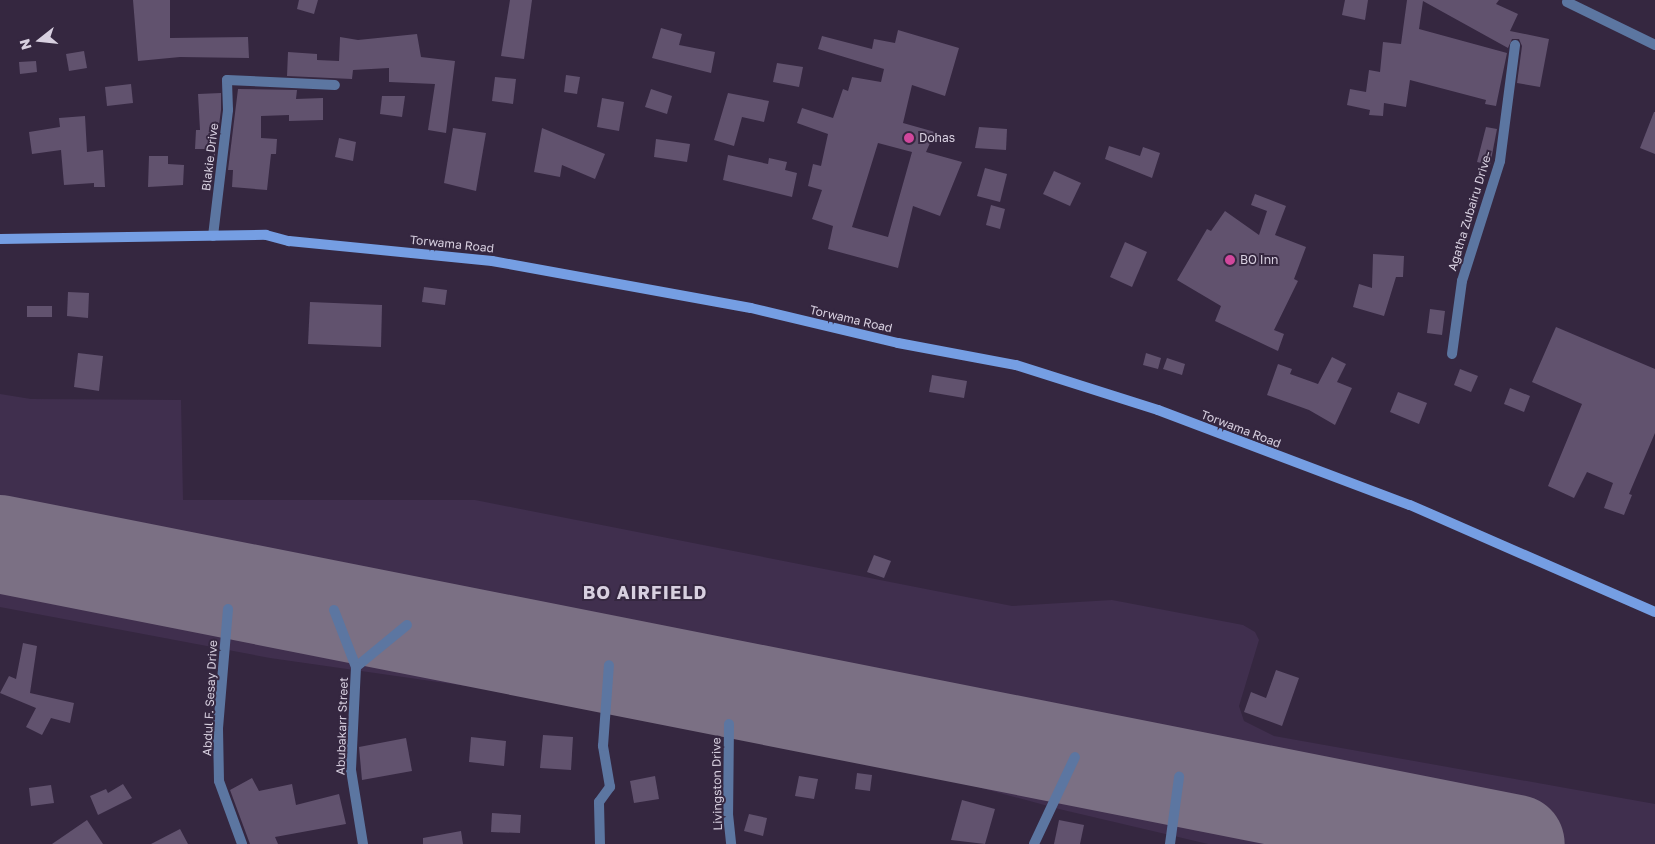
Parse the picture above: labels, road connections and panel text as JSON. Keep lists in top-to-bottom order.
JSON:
{
  "streets": {
    "main road": ["Torwama Road"],
    "street": [
      "Blakie Drive",
      "Agatha Zubairu Drive-",
      "Abdul F. Sesay Drive",
      "Abubakarr Street",
      "Livingston Drive"
    ]
  },
  "crossings": [
    ["Blakie Drive", "Torwama Road"]
  ],
  "districts": ["BO AIRFIELD"],
  "places": ["Dohas", "BO Inn"],
  "north": "left"
}
